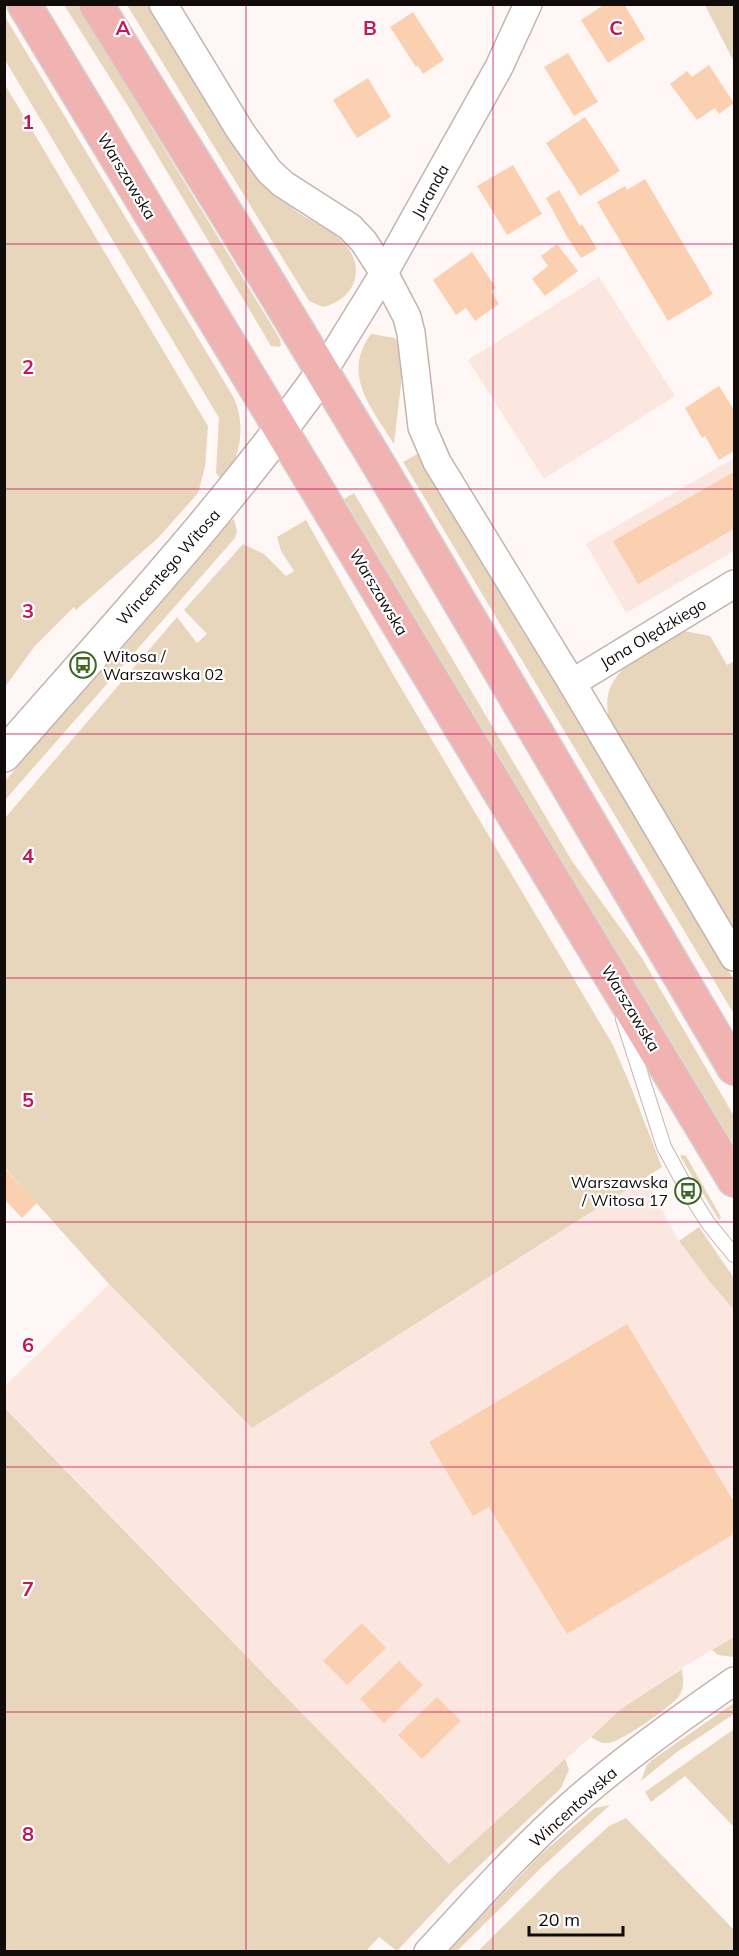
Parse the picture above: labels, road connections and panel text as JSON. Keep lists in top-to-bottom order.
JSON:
{
  "streets": {
    "main road": ["Warszawska"],
    "street": [
      "Juranda",
      "Wincentego Witosa",
      "Jana Olędzkiego",
      "Wincentowska"
    ]
  },
  "crossings": [
    ["Warszawska", "Wincentego Witosa"],
    ["Juranda", "Wincentego Witosa"]
  ],
  "places": {
    "bus stop": ["Witosa / Warszawska 02", "Warszawska / Witosa 17"]
  },
  "scale_bar": "20 m",
  "grid": {
    "columns": ["A", "B", "C"],
    "rows": [
      "1",
      "2",
      "3",
      "4",
      "5",
      "6",
      "7",
      "8"
    ]
  }
}
